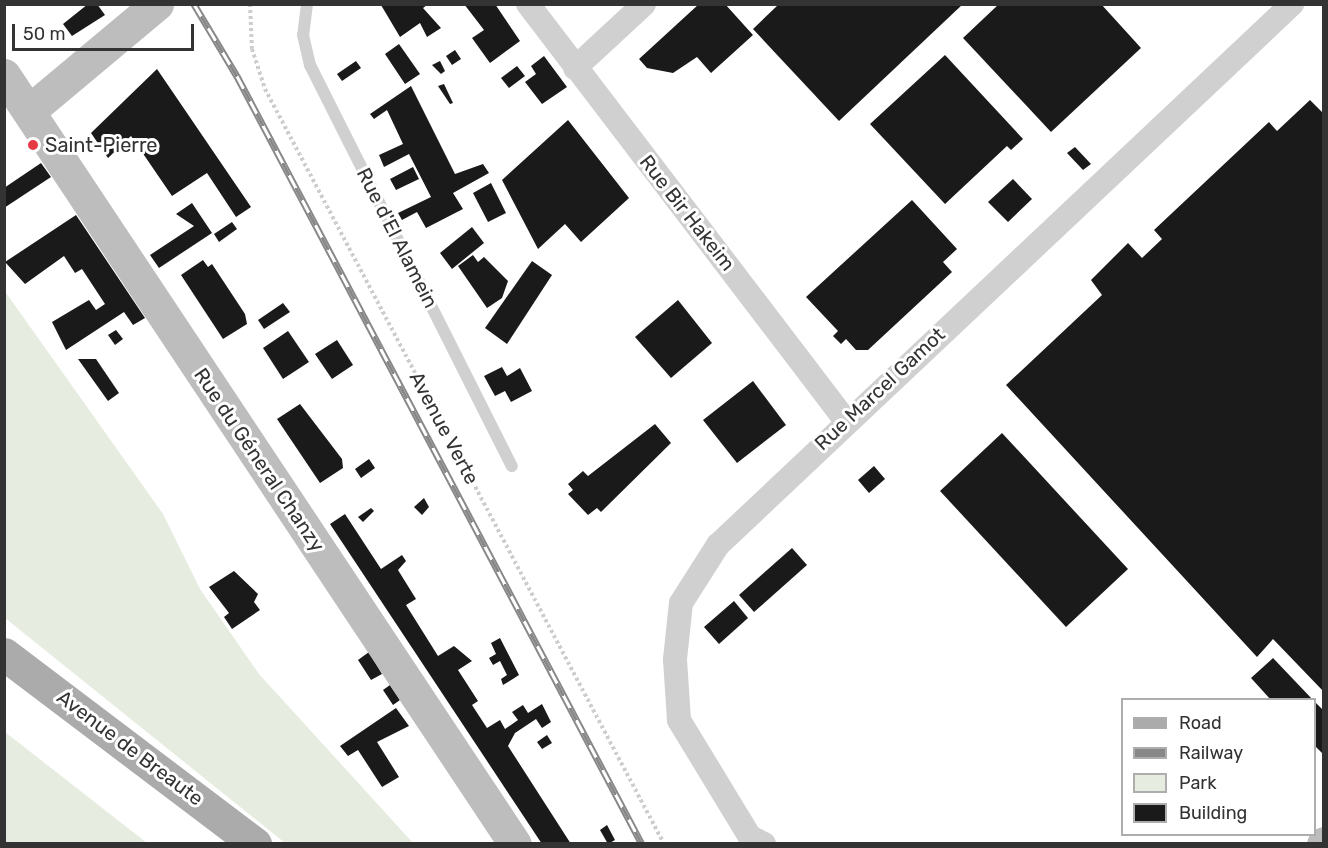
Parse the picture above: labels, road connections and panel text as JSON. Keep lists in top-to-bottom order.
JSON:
{
  "streets": {
    "main road": ["Rue du Géneral Chanzy", "Avenue de Breaute"],
    "street": ["Rue Bir Hakeim", "Rue Marcel Gamot"],
    "lane": ["Rue d'El Alamein"],
    "path": ["Avenue Verte"]
  },
  "crossings": [
    ["Rue Bir Hakeim", "Rue Marcel Gamot"]
  ],
  "places": ["Saint-Pierre"],
  "legend": [
    "Road",
    "Railway",
    "Park",
    "Building"
  ],
  "scale_bar": "50 m"
}
